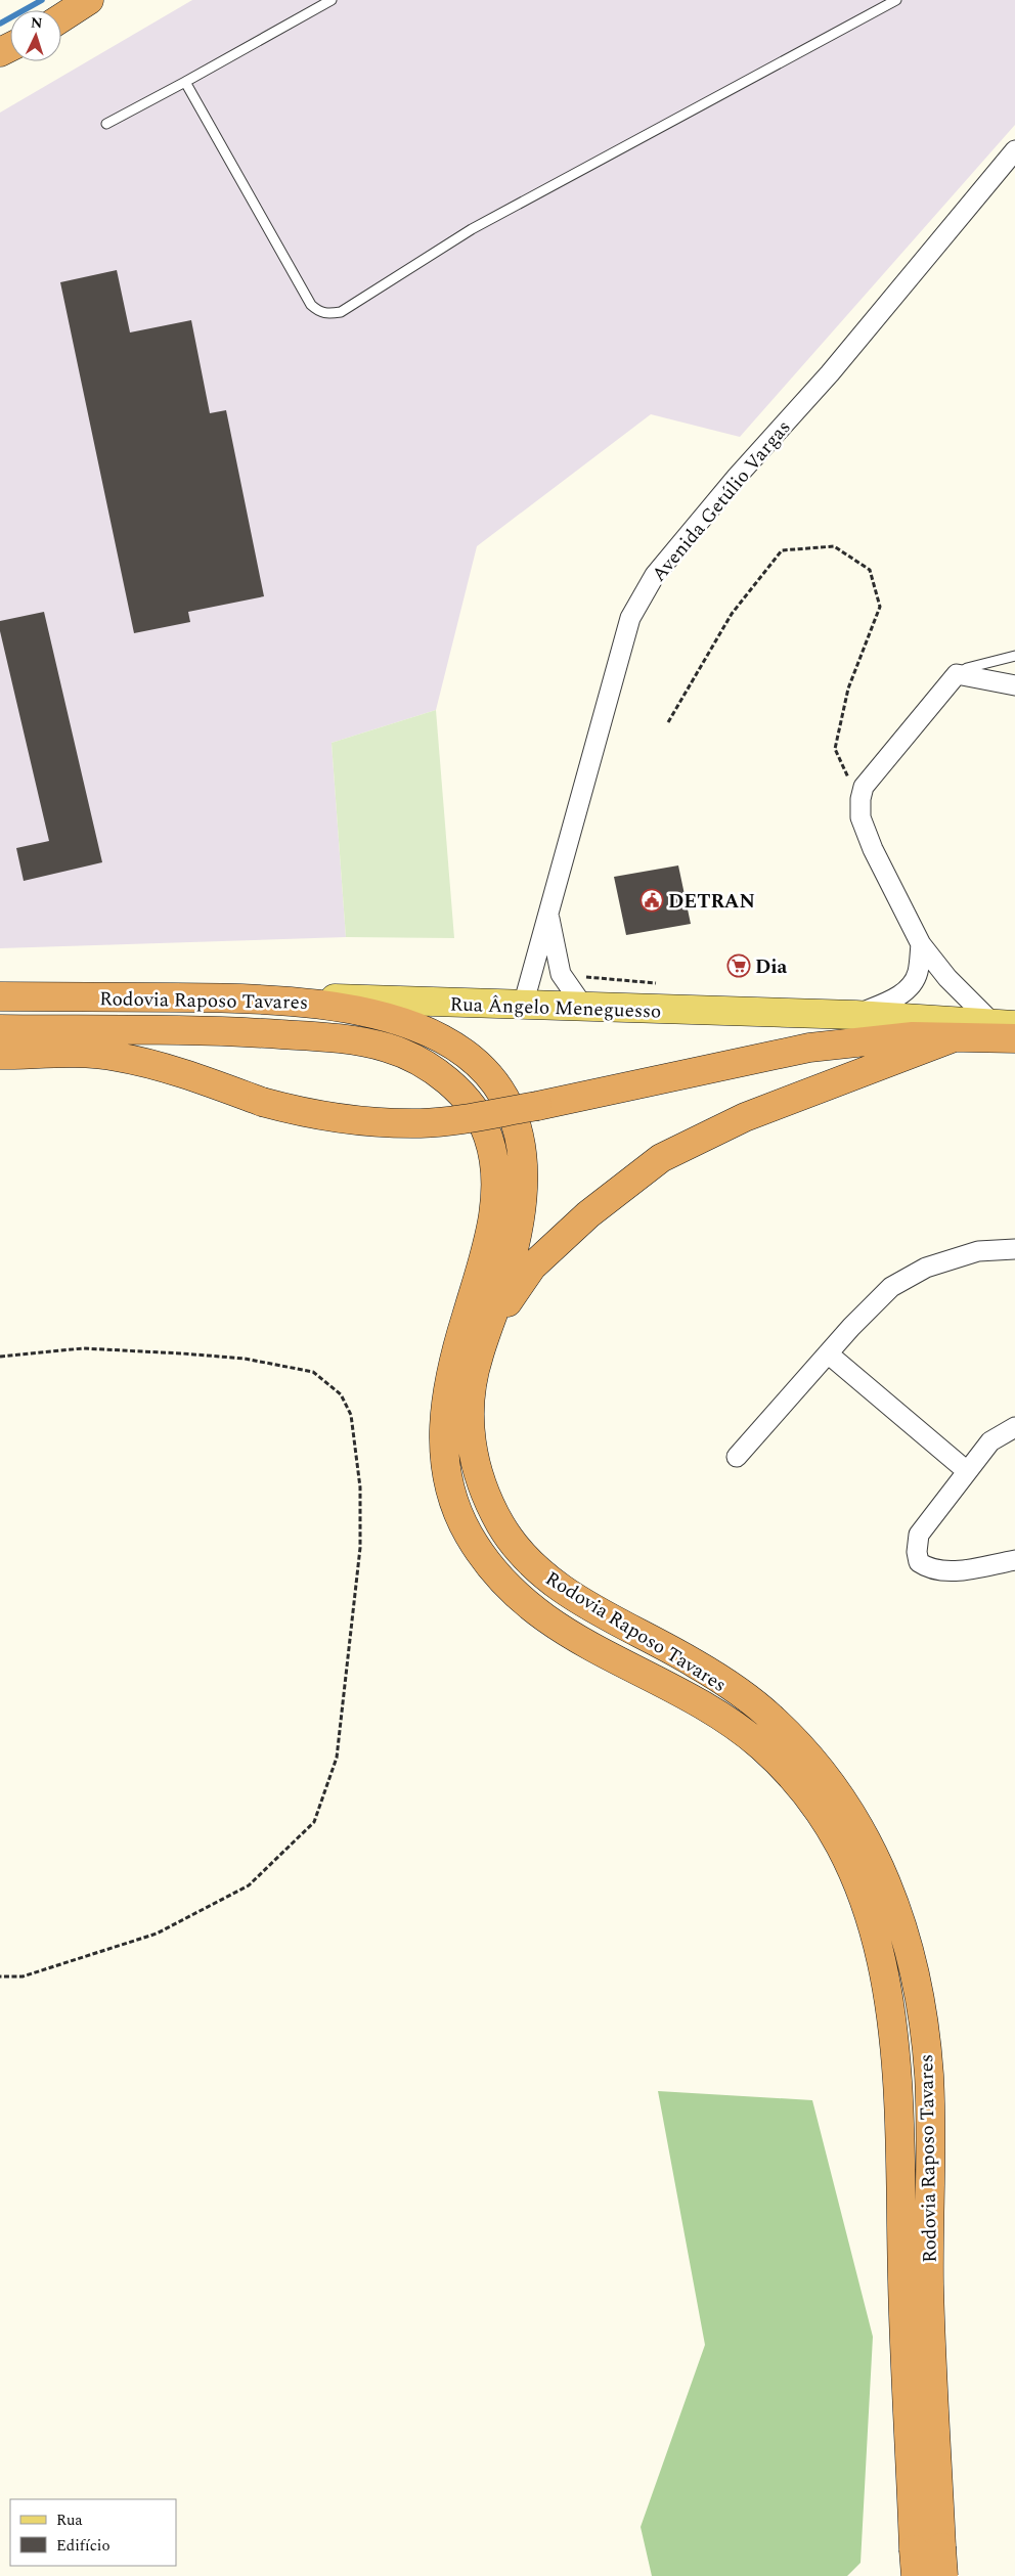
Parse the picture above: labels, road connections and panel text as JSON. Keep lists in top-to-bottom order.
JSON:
{
  "streets": {
    "highway": ["Rodovia Raposo Tavares"],
    "main road": ["Rua Ângelo Meneguesso"],
    "street": ["Avenida Getúlio Vargas"]
  },
  "crossings": [
    ["Avenida Getúlio Vargas", "Rua Ângelo Meneguesso"],
    ["Rodovia Raposo Tavares", "Rua Ângelo Meneguesso"]
  ],
  "places": {
    "public building": ["DETRAN"],
    "supermarket": ["Dia"]
  },
  "legend": ["Rua", "Edifício"],
  "north": "top"
}
